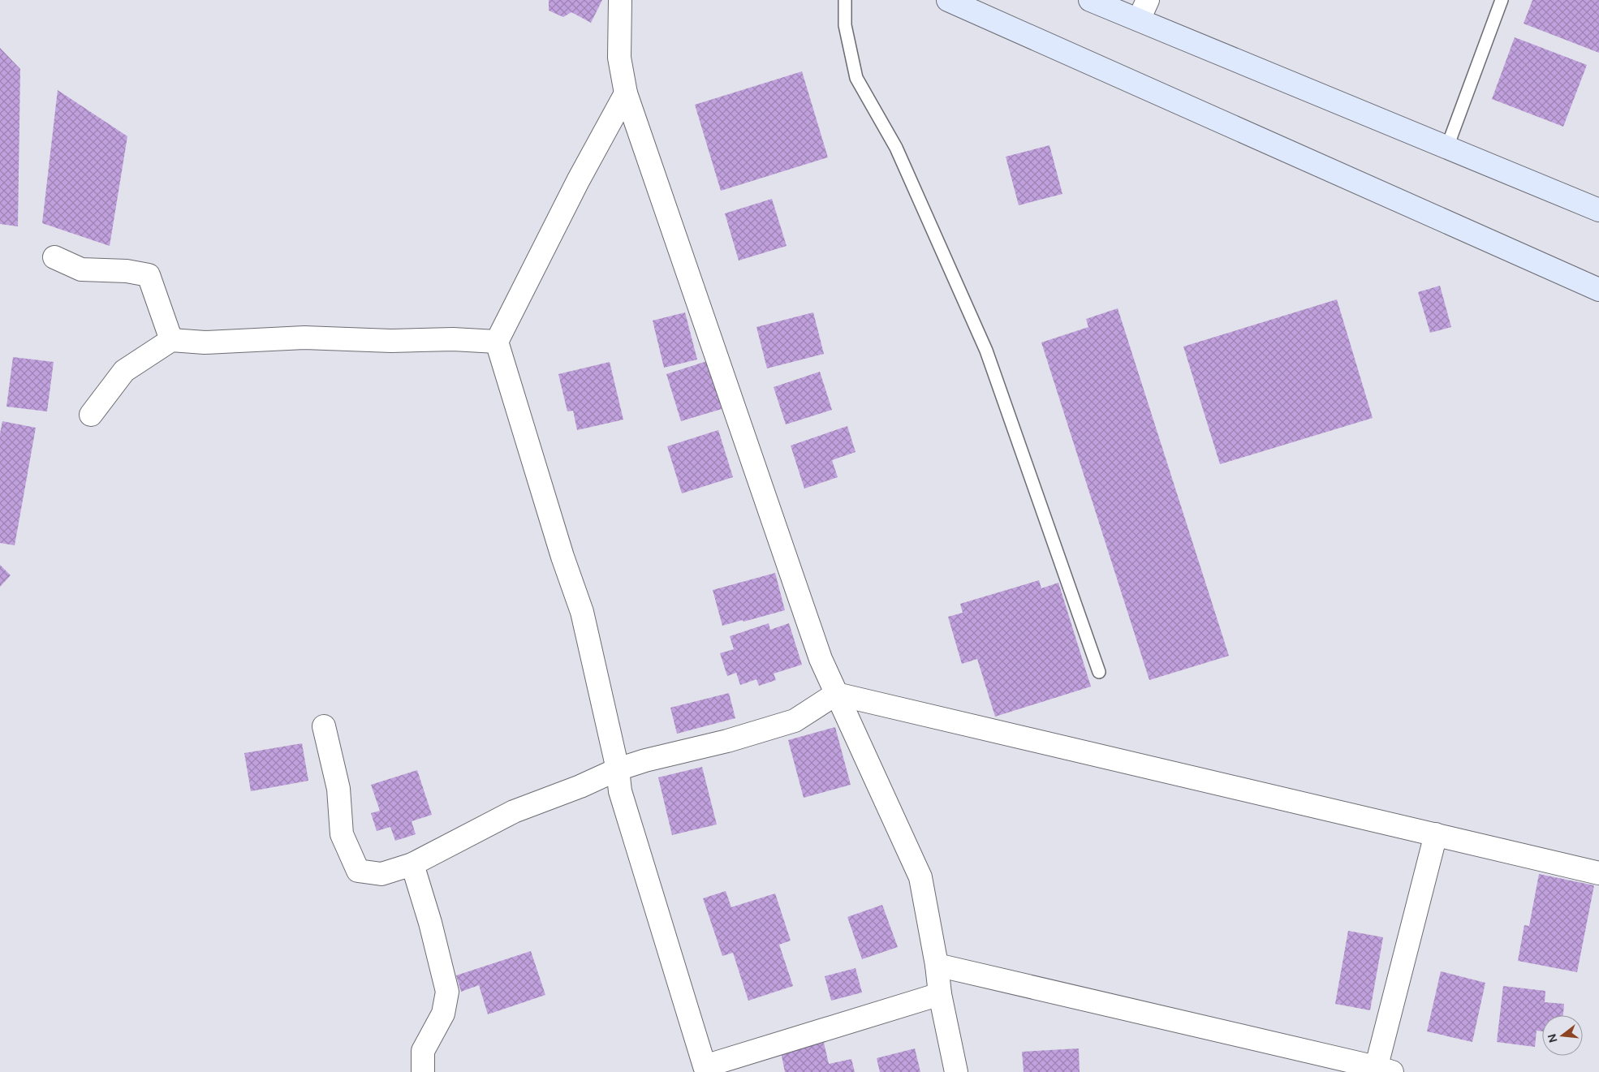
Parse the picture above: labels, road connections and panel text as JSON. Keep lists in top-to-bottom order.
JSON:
{
  "north": "left"
}
